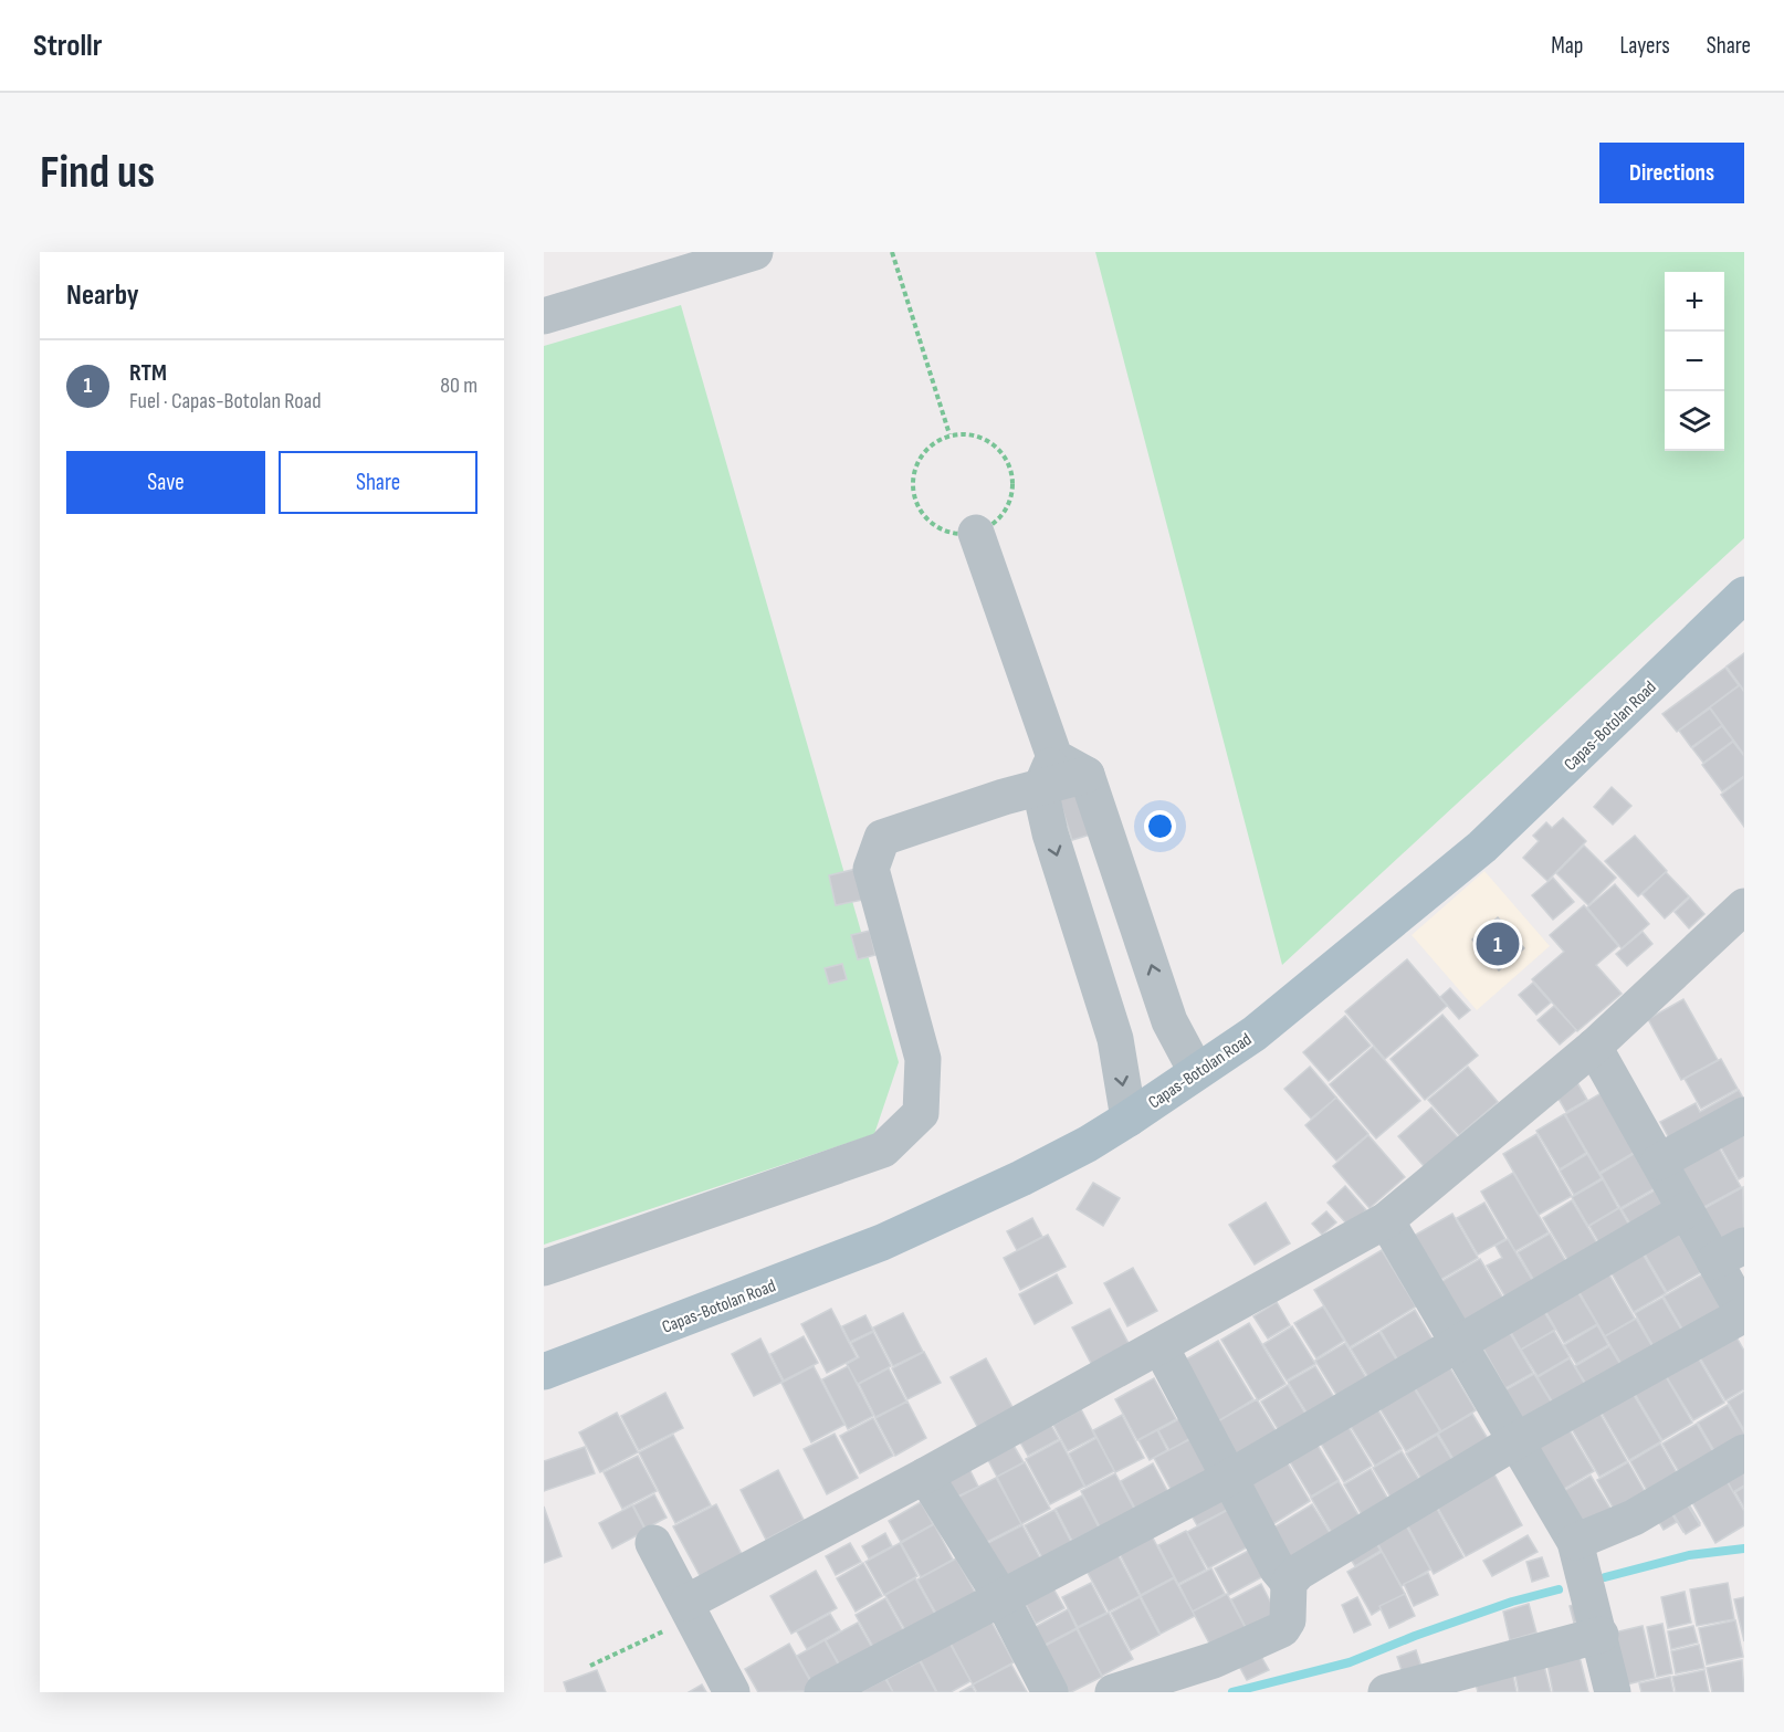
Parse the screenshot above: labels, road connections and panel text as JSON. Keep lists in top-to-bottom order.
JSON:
{
  "streets": {
    "main road": ["Capas-Botolan Road"]
  },
  "page": {
    "header": "Strollr",
    "nav": ["Map", "Layers", "Share"],
    "buttons": [
      "Directions",
      ["Save", "Share"]
    ],
    "title": "Find us",
    "heading": "Nearby",
    "map_buttons": ["+", "−"],
    "list": [
      {
        "mark": "1",
        "name": "RTM",
        "note": "Fuel · Capas-Botolan Road",
        "value": "80 m"
      }
    ],
    "pins": "1"
  }
}
